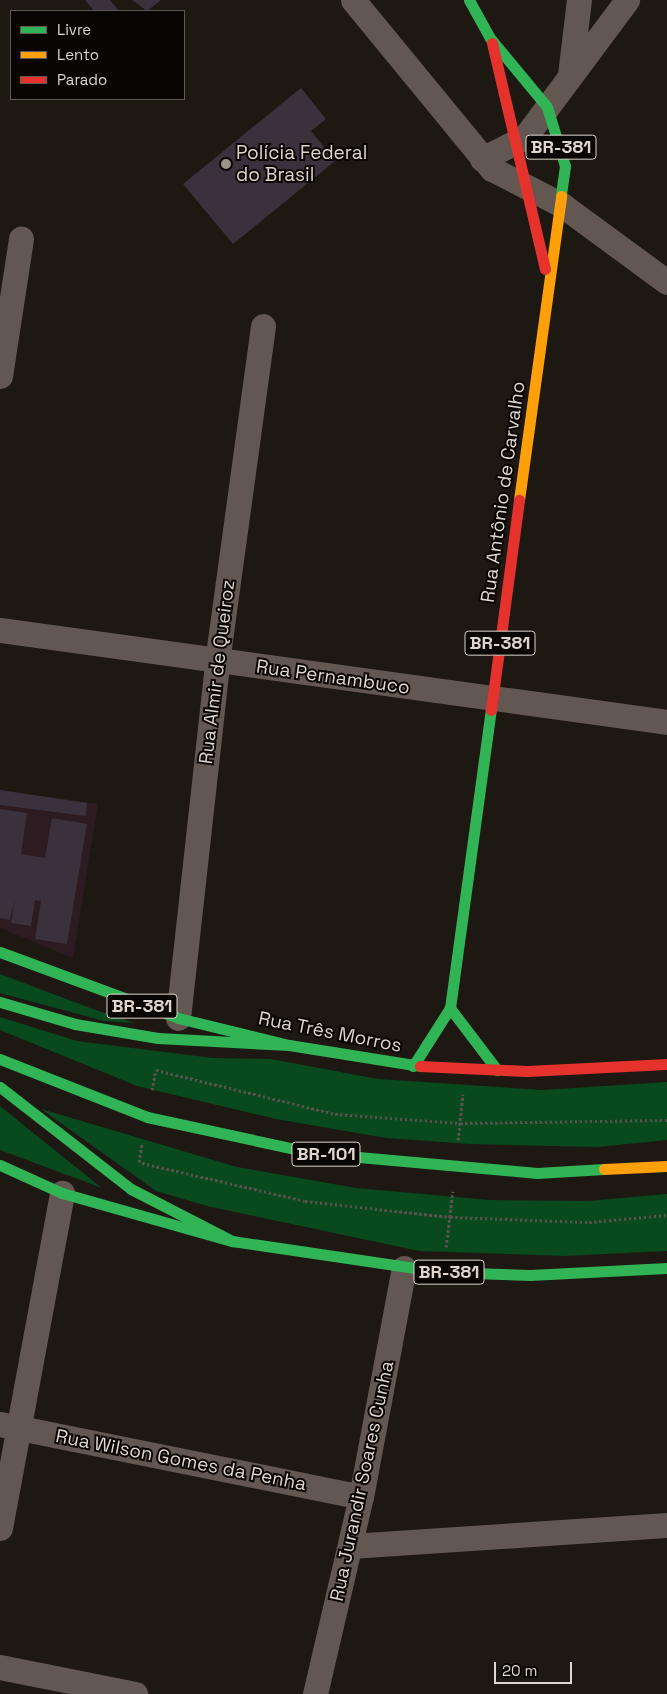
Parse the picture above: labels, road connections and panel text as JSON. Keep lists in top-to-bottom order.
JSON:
{
  "streets": {
    "main road": [
      "BR-381",
      "Rua Antônio de Carvalho",
      "Rua Três Morros",
      "BR-101"
    ],
    "street": [
      "Rua Almir de Queiroz",
      "Rua Pernambuco",
      "Rua Wilson Gomes da Penha",
      "Rua Jurandir Soares Cunha"
    ]
  },
  "crossings": [
    ["BR-381", "Rua Antônio de Carvalho"],
    ["BR-381", "Rua Jurandir Soares Cunha"],
    ["Rua Antônio de Carvalho", "Rua Pernambuco"],
    ["Rua Antônio de Carvalho", "Rua Três Morros"],
    ["Rua Almir de Queiroz", "Rua Pernambuco"],
    ["Rua Almir de Queiroz", "Rua Três Morros"],
    ["Rua Wilson Gomes da Penha", "Rua Jurandir Soares Cunha"]
  ],
  "places": ["Polícia Federal do Brasil"],
  "legend": ["Livre", "Lento", "Parado"],
  "scale_bar": "20 m"
}
